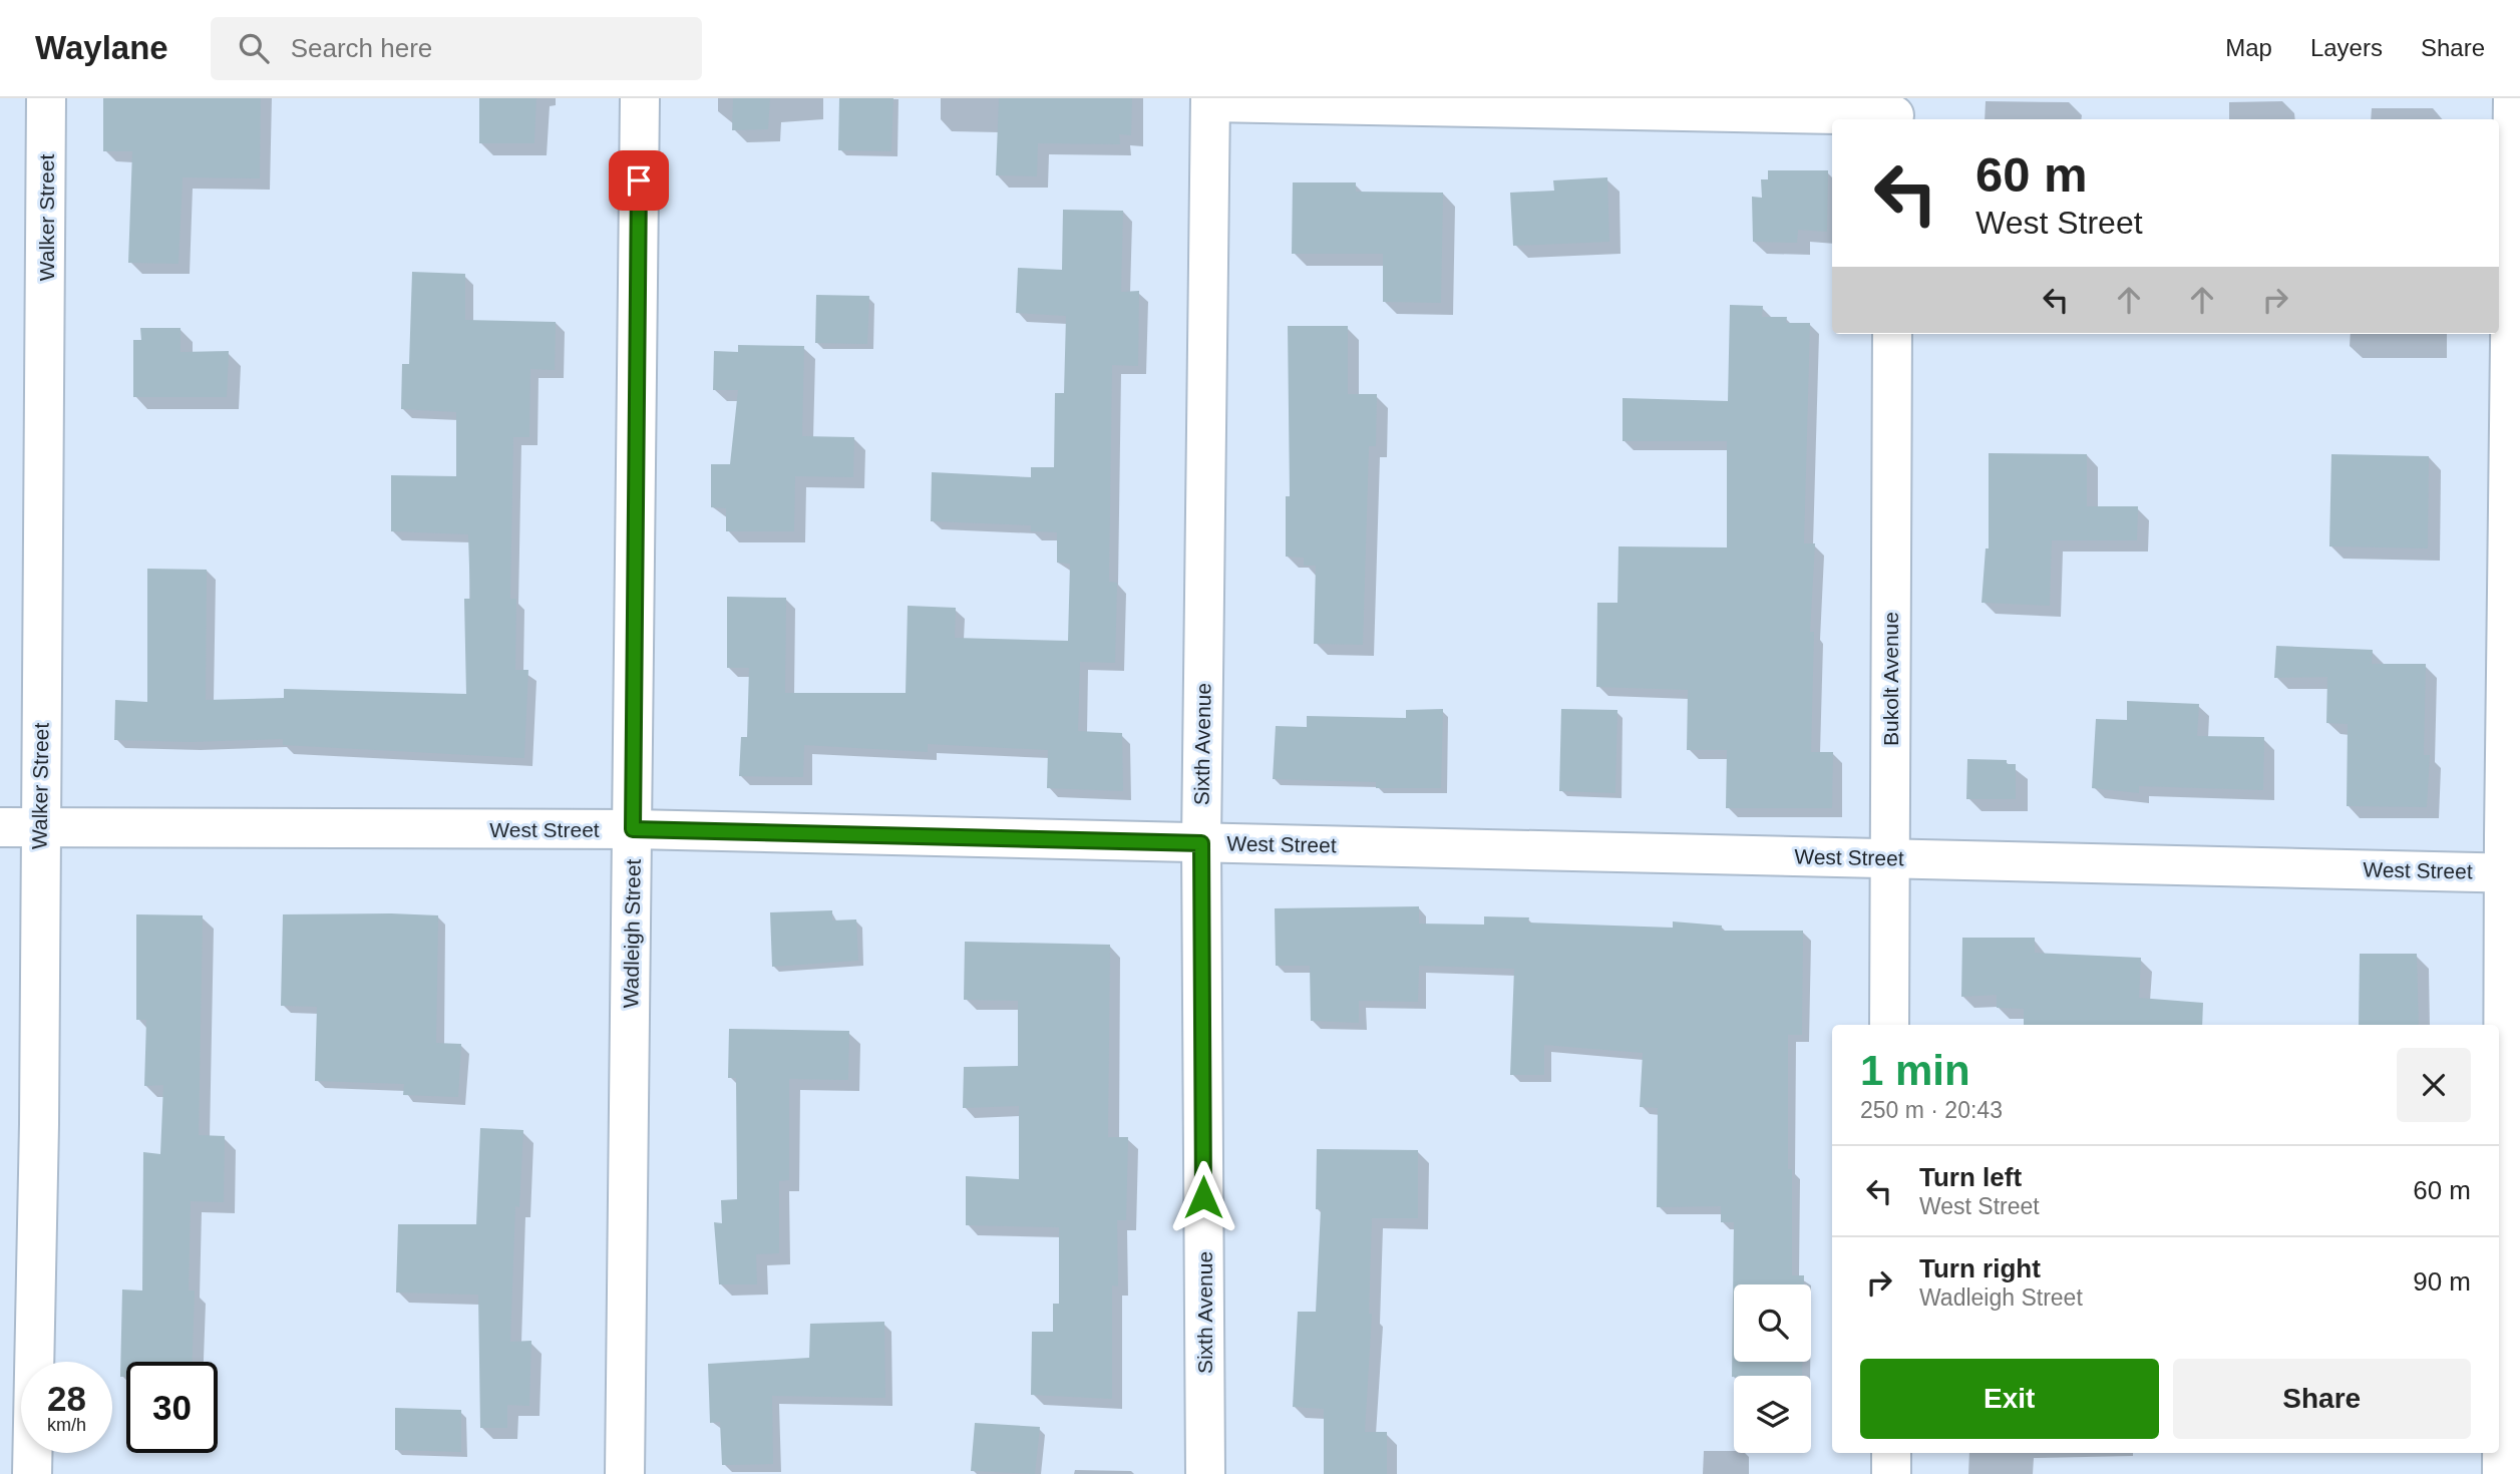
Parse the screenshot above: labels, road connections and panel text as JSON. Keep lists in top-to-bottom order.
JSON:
{
  "streets": {
    "street": [
      "Walker Street",
      "Bukolt Avenue",
      "Sixth Avenue",
      "West Street",
      "Wadleigh Street"
    ]
  },
  "crossings": [
    ["Walker Street", "West Street"],
    ["Bukolt Avenue", "West Street"],
    ["Sixth Avenue", "West Street"],
    ["West Street", "Wadleigh Street"]
  ],
  "page": {
    "header": "Waylane",
    "search": "Search here",
    "nav": ["Map", "Layers", "Share"],
    "turn": ["60 m", "West Street"],
    "heading": ["1 min", "250 m · 20:43"],
    "list": [
      {
        "name": "Turn left",
        "note": "West Street",
        "value": "60 m"
      },
      {
        "name": "Turn right",
        "note": "Wadleigh Street",
        "value": "90 m"
      }
    ],
    "buttons": ["Exit", "Share"],
    "speed": "28 km/h",
    "limit": "30"
  }
}
